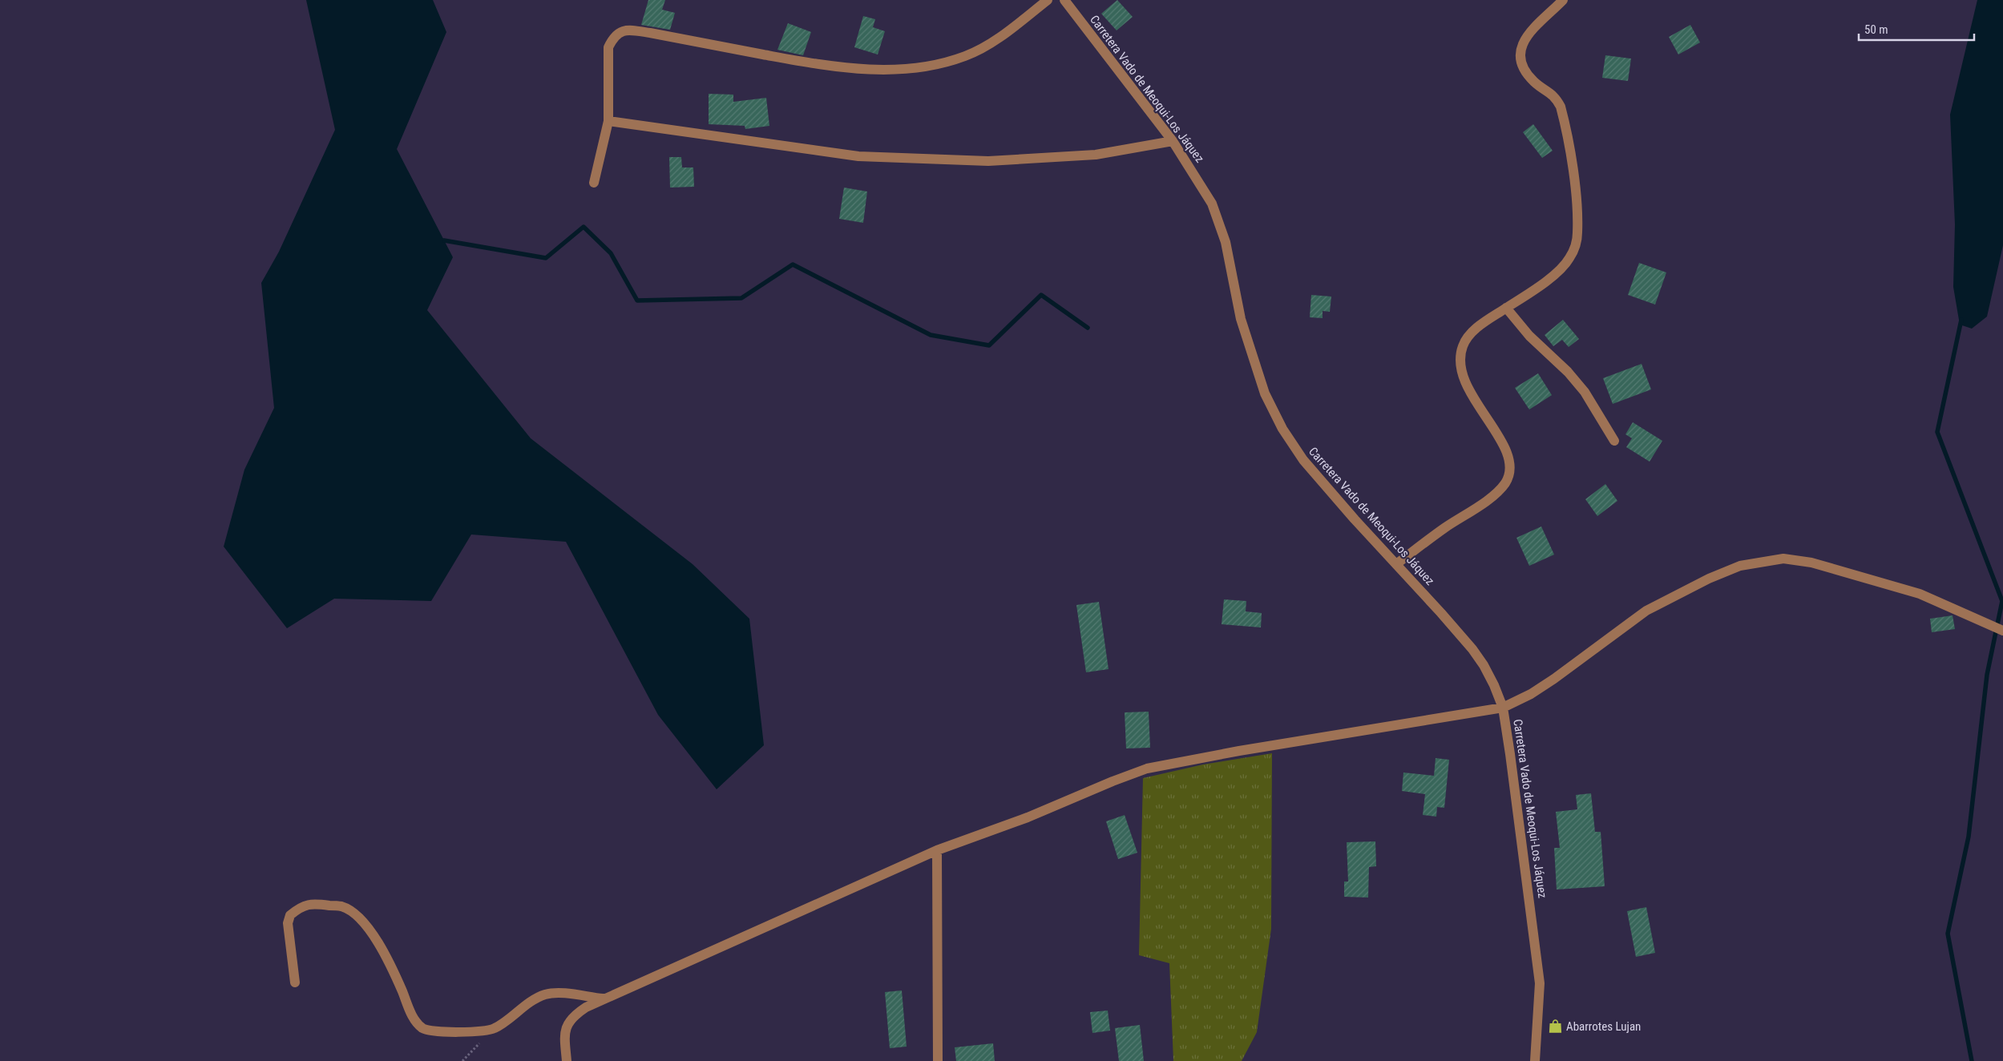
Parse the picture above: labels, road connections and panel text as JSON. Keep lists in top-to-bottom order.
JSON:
{
  "streets": {
    "street": ["Carretera Vado de Meoqui-Los Jáquez"]
  },
  "places": {
    "shop": ["Abarrotes Lujan"]
  },
  "scale_bar": "50 m"
}
